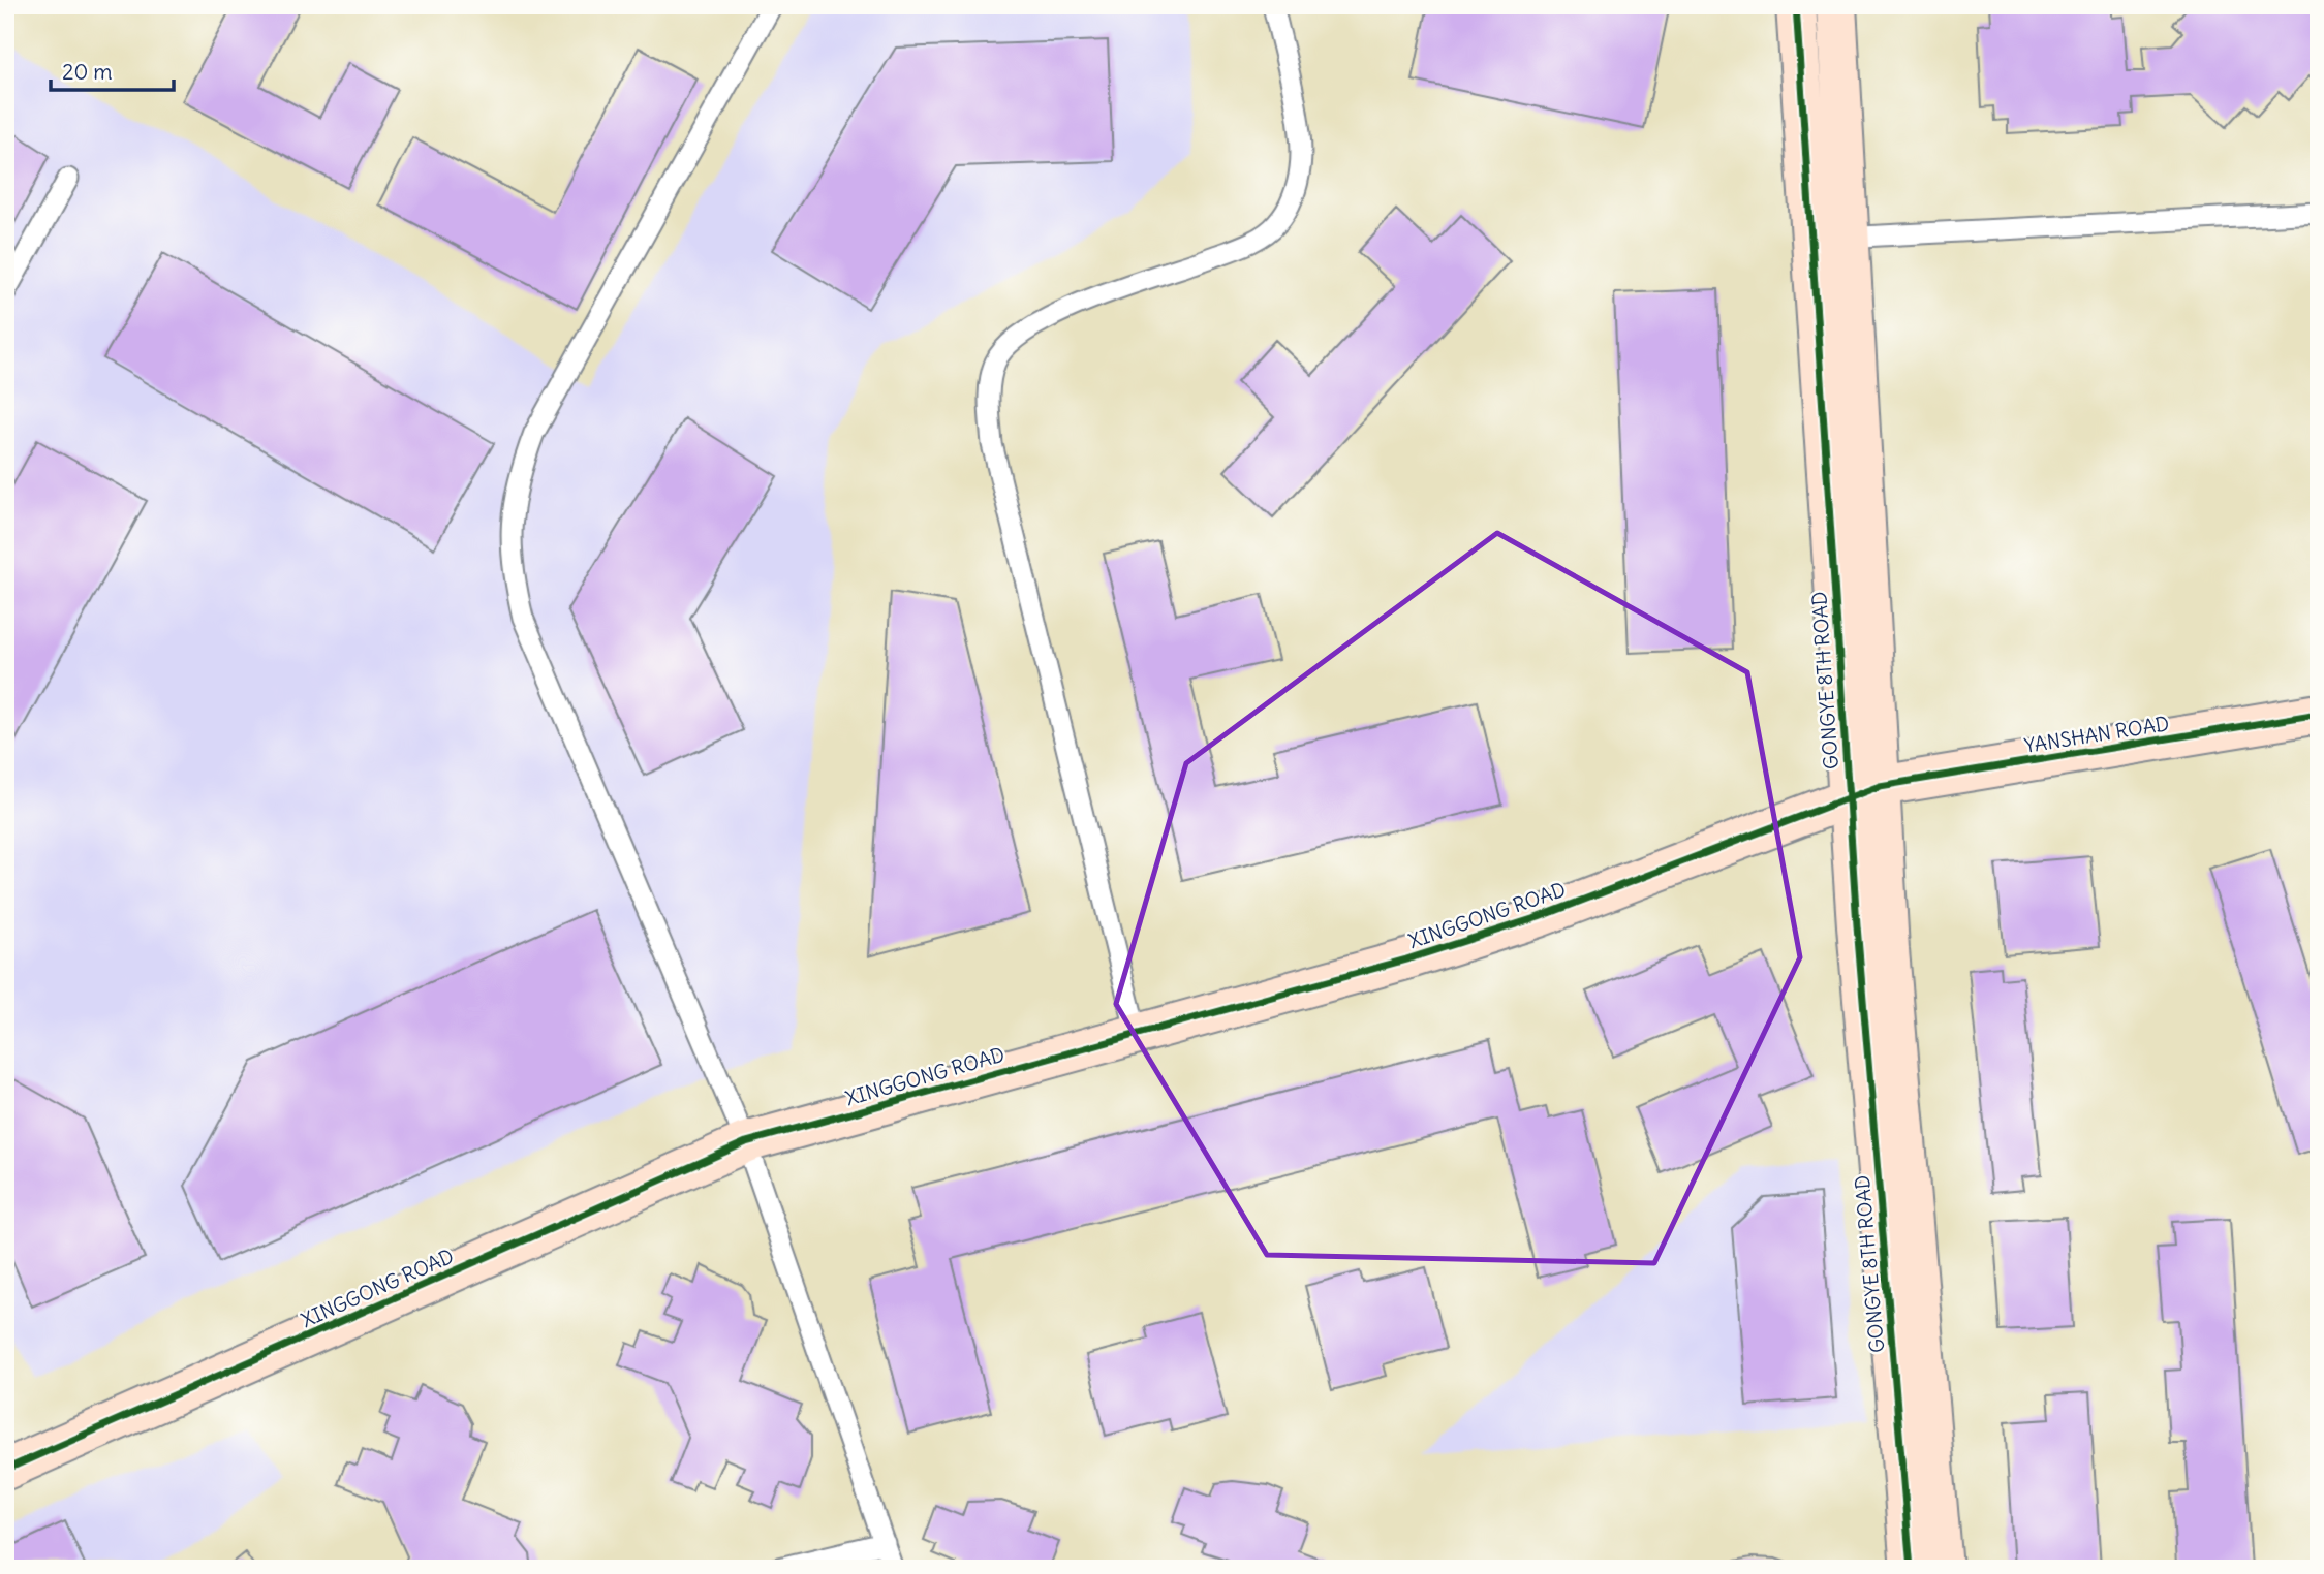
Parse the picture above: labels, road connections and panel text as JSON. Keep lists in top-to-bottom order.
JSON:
{
  "streets": {
    "street": ["GONGYE 8TH ROAD", "YANSHAN ROAD", "XINGGONG ROAD"]
  },
  "crossings": [
    ["GONGYE 8TH ROAD", "YANSHAN ROAD"],
    ["GONGYE 8TH ROAD", "XINGGONG ROAD"],
    ["YANSHAN ROAD", "XINGGONG ROAD"]
  ],
  "scale_bar": "20 m"
}
